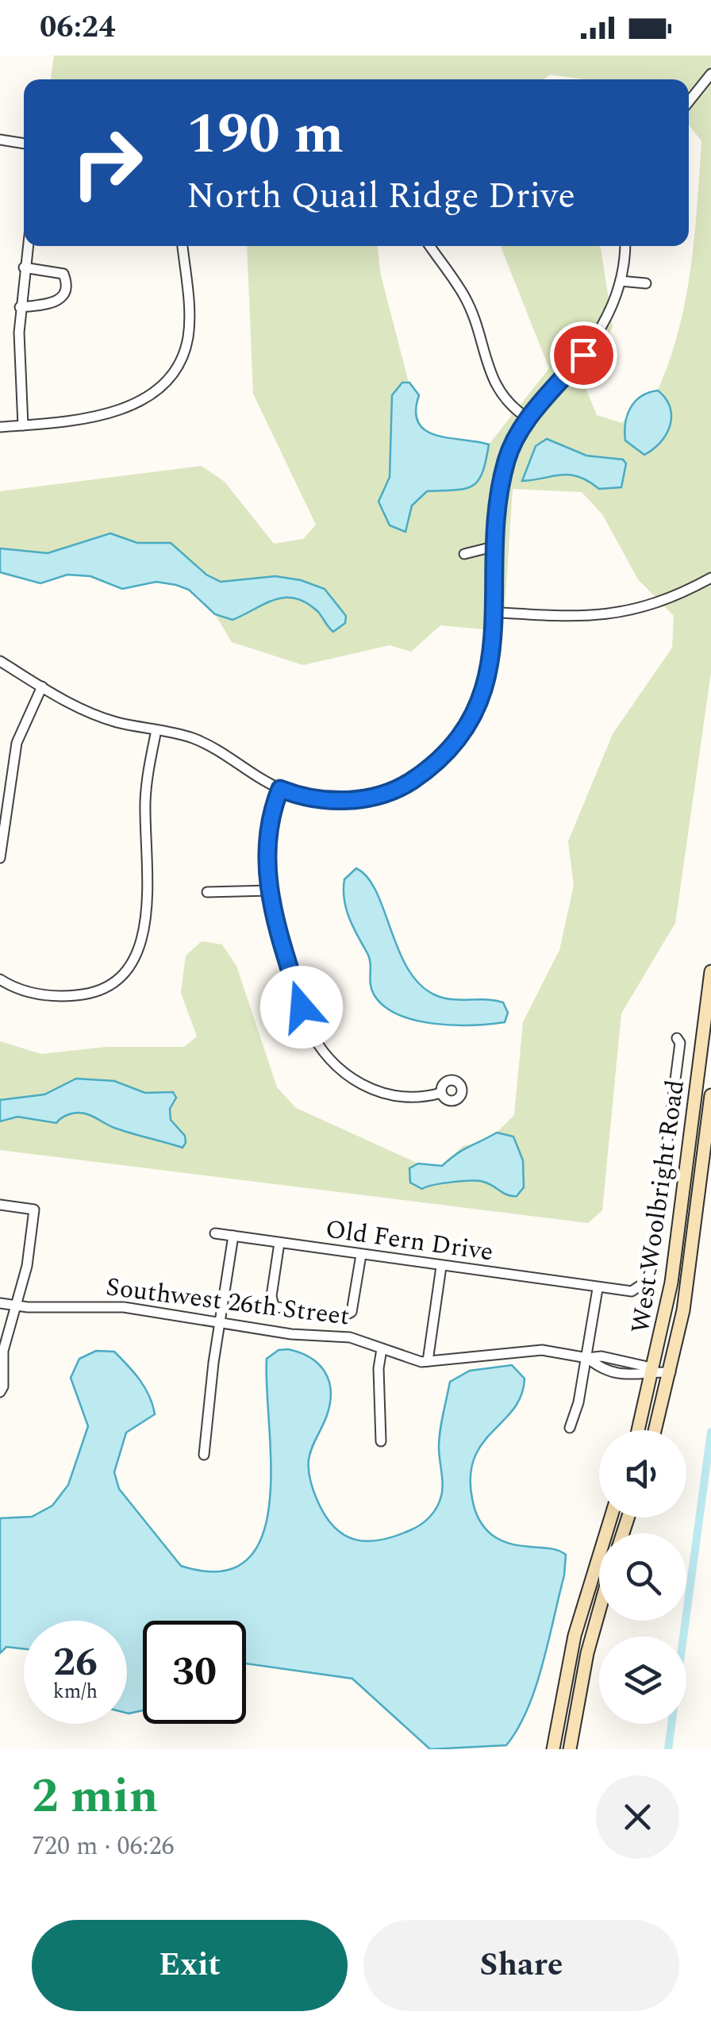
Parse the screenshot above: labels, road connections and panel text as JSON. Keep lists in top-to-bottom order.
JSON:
{
  "streets": {
    "main road": ["West Woolbright Road"],
    "street": ["Old Fern Drive", "Southwest 26th Street"]
  },
  "crossings": [
    ["West Woolbright Road", "Southwest 26th Street"]
  ],
  "page": {
    "status": "06:24",
    "turn": ["190 m", "North Quail Ridge Drive"],
    "speed": "26 km/h",
    "limit": "30",
    "heading": ["2 min", "720 m · 06:26"],
    "buttons": ["Exit", "Share"]
  }
}
